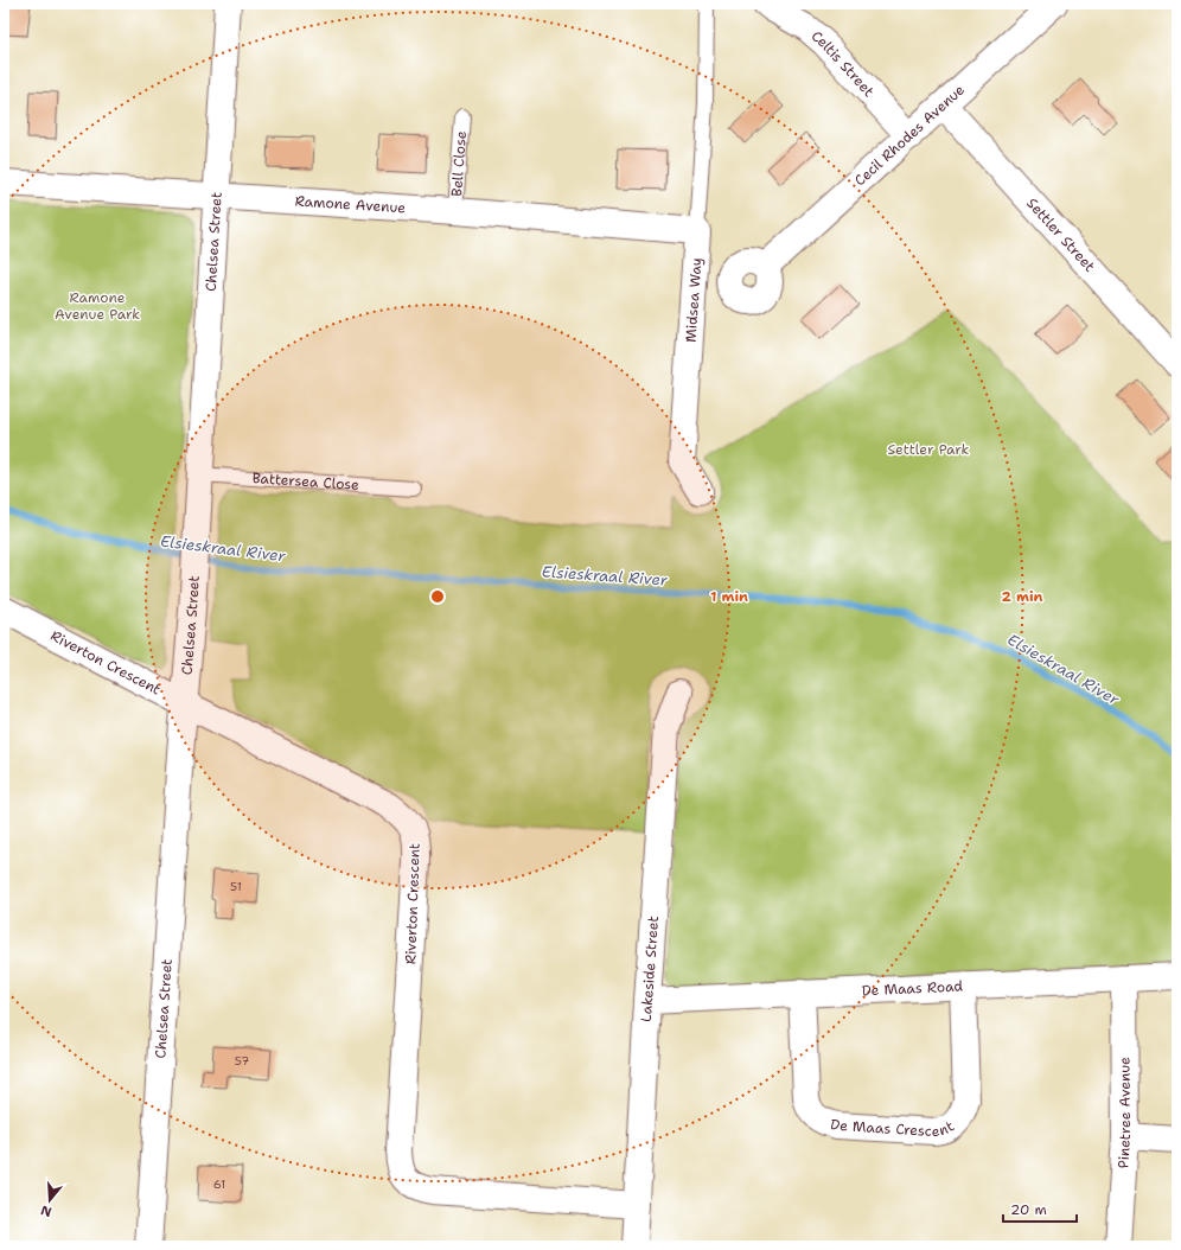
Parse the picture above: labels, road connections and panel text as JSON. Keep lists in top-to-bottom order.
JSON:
{
  "streets": {
    "street": [
      "Celtis Street",
      "Cecil Rhodes Avenue",
      "Ramone Avenue",
      "Settler Street",
      "Chelsea Street",
      "Midsea Way",
      "Riverton Crescent",
      "Lakeside Street",
      "De Maas Road",
      "Pinetree Avenue",
      "De Maas Crescent"
    ],
    "lane": ["Bell Close", "Battersea Close"]
  },
  "crossings": [
    ["Celtis Street", "Cecil Rhodes Avenue"],
    ["Cecil Rhodes Avenue", "Settler Street"],
    ["Bell Close", "Ramone Avenue"],
    ["Ramone Avenue", "Chelsea Street"],
    ["Ramone Avenue", "Midsea Way"],
    ["Chelsea Street", "Battersea Close"],
    ["Chelsea Street", "Riverton Crescent"],
    ["Riverton Crescent", "Lakeside Street"],
    ["Lakeside Street", "De Maas Road"],
    ["De Maas Road", "Pinetree Avenue"],
    ["De Maas Road", "De Maas Crescent"]
  ],
  "water": ["Elsieskraal River"],
  "parks": ["Ramone Avenue Park", "Settler Park"],
  "house_numbers": ["51", "57", "61"],
  "scale_bar": "20 m",
  "north": "bottom",
  "rings": ["1 min", "2 min"]
}
